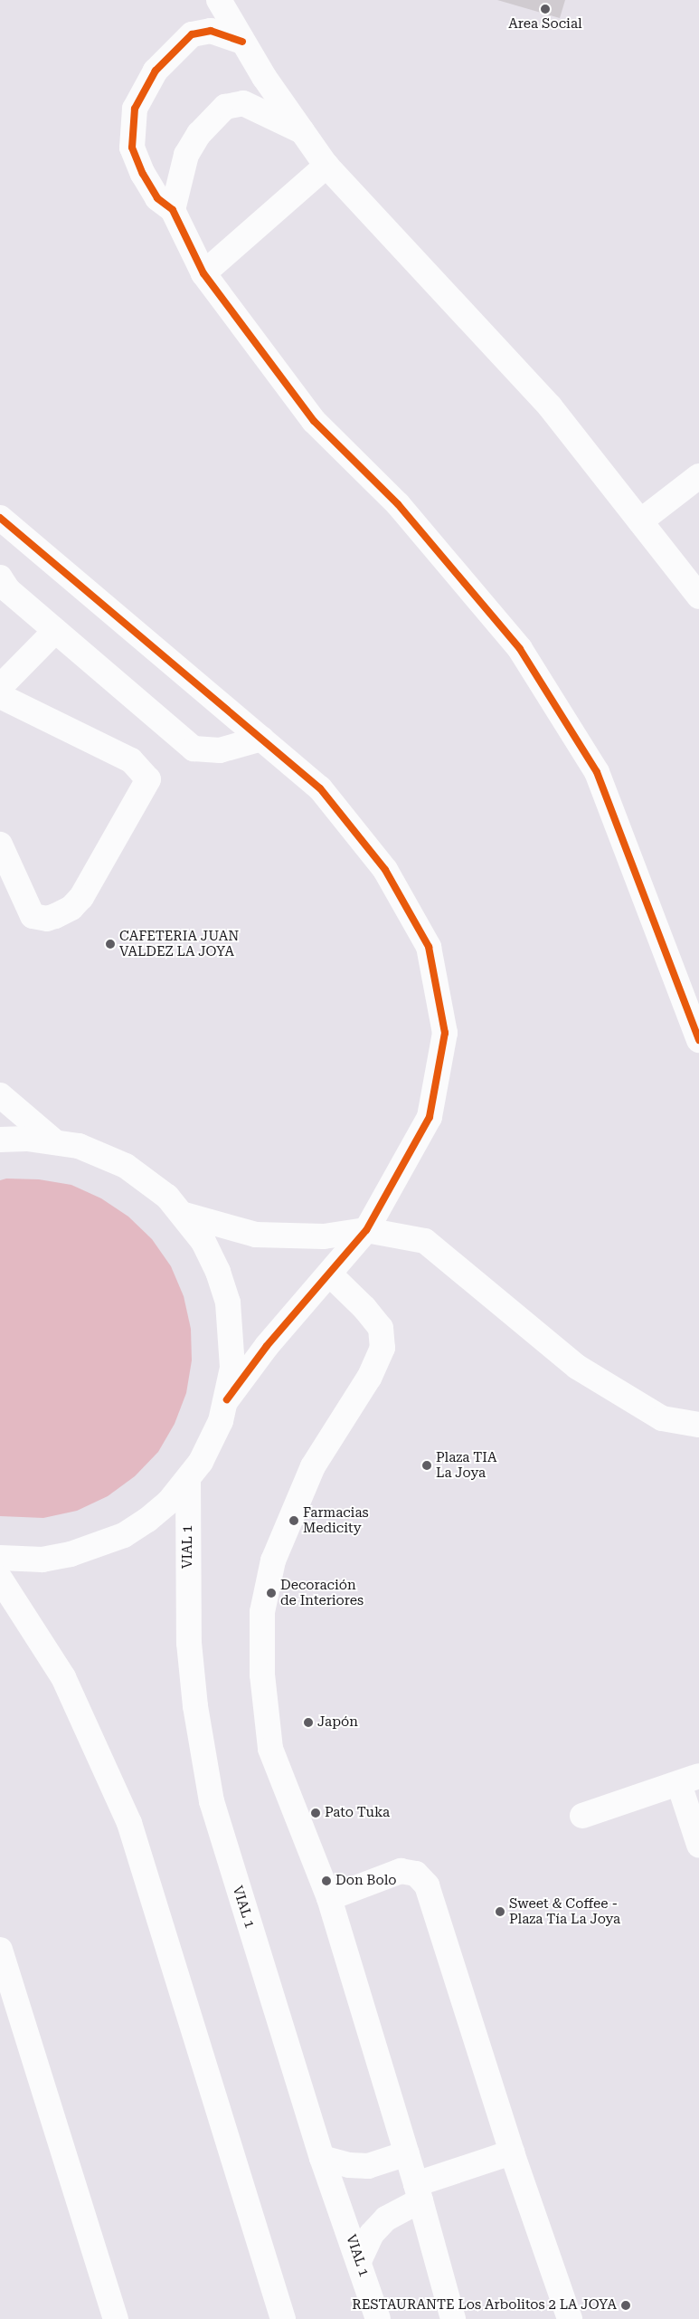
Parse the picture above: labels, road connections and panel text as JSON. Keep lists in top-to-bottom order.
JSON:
{
  "streets": {
    "street": ["VIAL 1"]
  },
  "places": [
    "Area Social",
    "CAFETERIA JUAN VALDEZ LA JOYA",
    "Plaza TIA La Joya",
    "Farmacias Medicity",
    "Decoración de Interiores",
    "Japón",
    "Pato Tuka",
    "Don Bolo",
    "Sweet & Coffee - Plaza Tía La Joya",
    "RESTAURANTE Los Arbolitos 2 LA JOYA"
  ]
}
